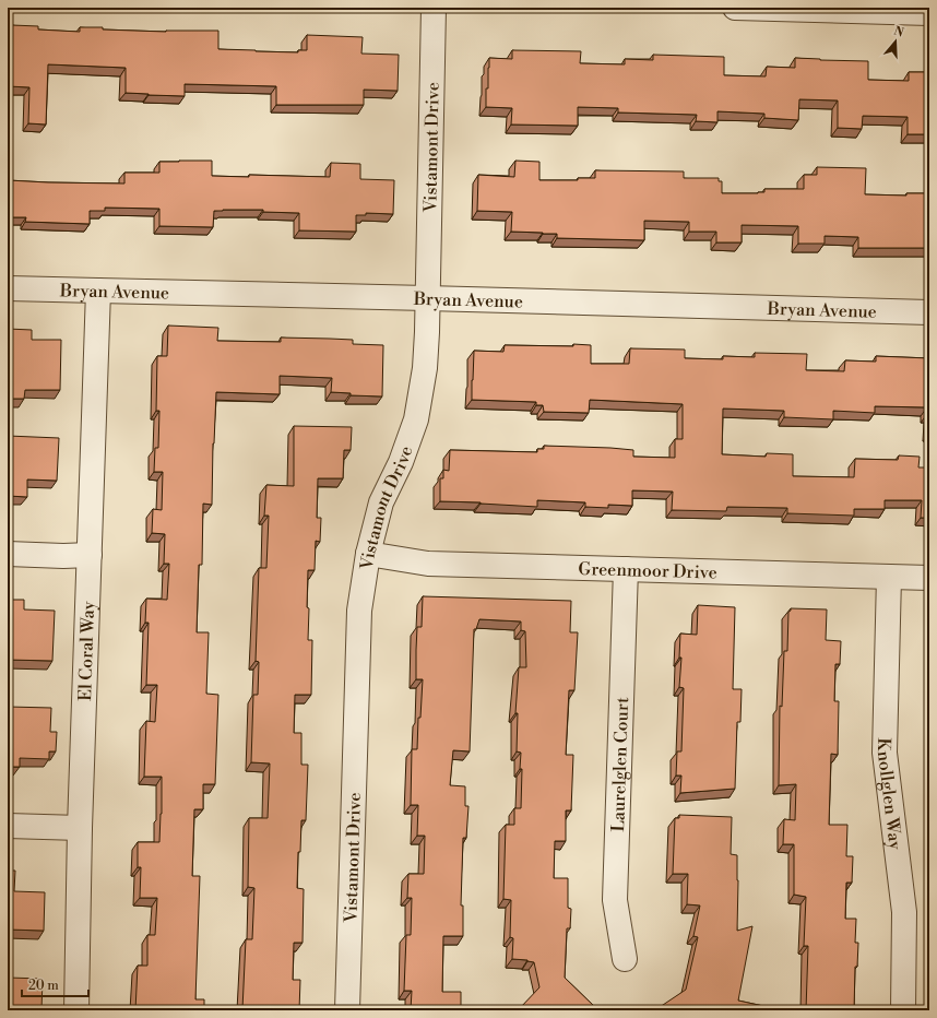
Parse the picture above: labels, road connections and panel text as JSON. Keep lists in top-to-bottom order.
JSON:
{
  "streets": {
    "street": [
      "Vistamont Drive",
      "Bryan Avenue",
      "Greenmoor Drive",
      "El Coral Way",
      "Laurelglen Court",
      "Knollglen Way"
    ]
  },
  "crossings": [
    ["Vistamont Drive", "Bryan Avenue"],
    ["Vistamont Drive", "Greenmoor Drive"],
    ["Bryan Avenue", "El Coral Way"],
    ["Greenmoor Drive", "Laurelglen Court"],
    ["Greenmoor Drive", "Knollglen Way"]
  ],
  "scale_bar": "20 m",
  "north": "top"
}
